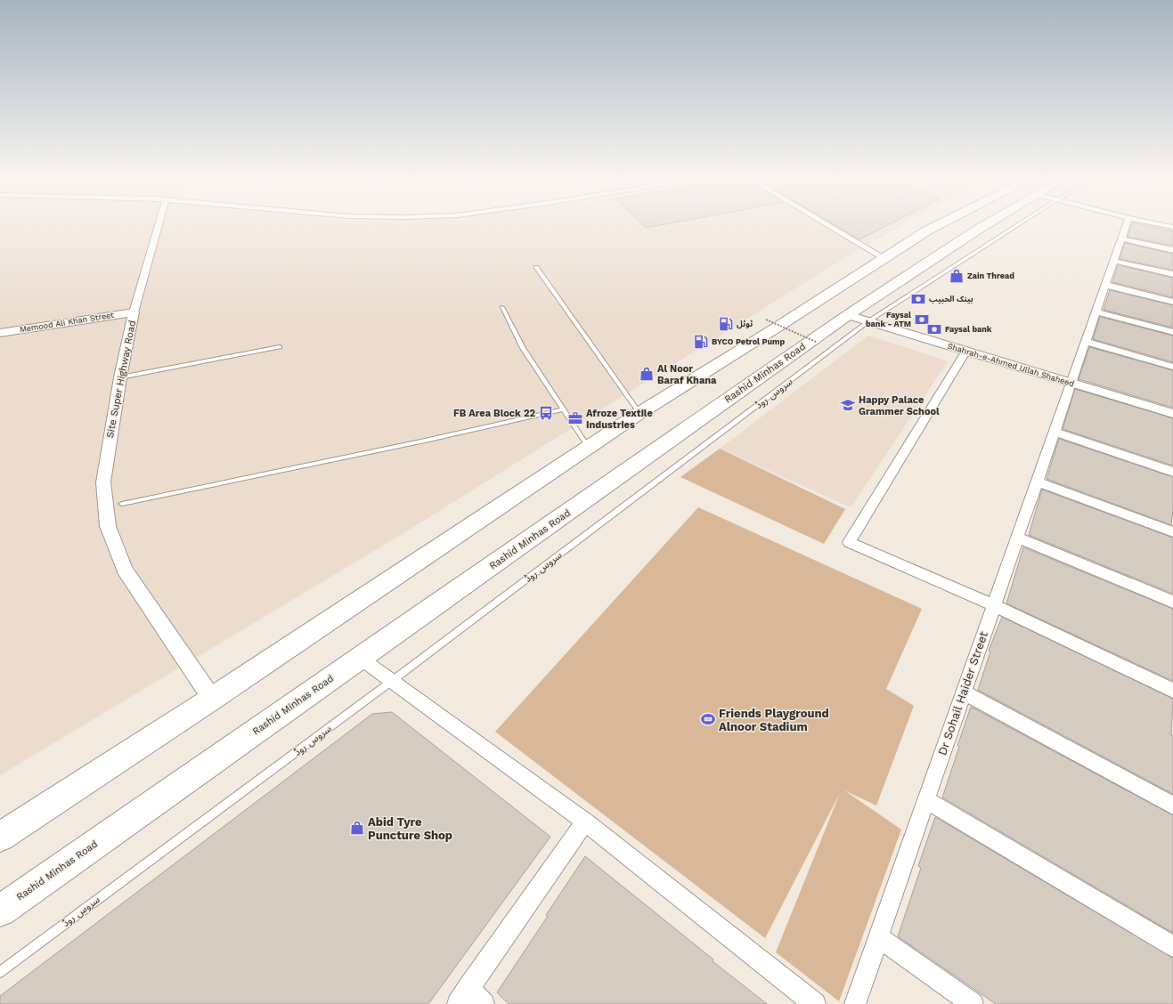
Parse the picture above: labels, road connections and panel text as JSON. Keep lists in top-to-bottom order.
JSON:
{
  "streets": {
    "main road": ["Rashid Minhas Road"],
    "street": [
      "Memood Ali Khan Street",
      "Shahrah-e-Ahmed Ullah Shaheed",
      "Site Super Highway Road",
      "Dr Sohail Haider Street"
    ],
    "lane": ["سروس روڈ"]
  },
  "crossings": [
    ["Memood Ali Khan Street", "Site Super Highway Road"],
    ["Shahrah-e-Ahmed Ullah Shaheed", "Rashid Minhas Road"],
    ["Shahrah-e-Ahmed Ullah Shaheed", "سروس روڈ"],
    ["Shahrah-e-Ahmed Ullah Shaheed", "Dr Sohail Haider Street"],
    ["Rashid Minhas Road", "Site Super Highway Road"]
  ],
  "places": {
    "shop": ["Zain Thread", "Al Noor Baraf Khana", "Abid Tyre Puncture Shop"],
    "bank": ["بينک الحبيب", "Faysal bank - ATM", "Faysal bank"],
    "fuel station": ["ٹوٹل", "BYCO Petrol Pump"],
    "school or university": ["Happy Palace Grammer School"],
    "bus stop": ["FB Area Block 22"],
    "office": ["Afroze Textile Industries"],
    "sports": ["Friends Playground Alnoor Stadium"]
  }
}
